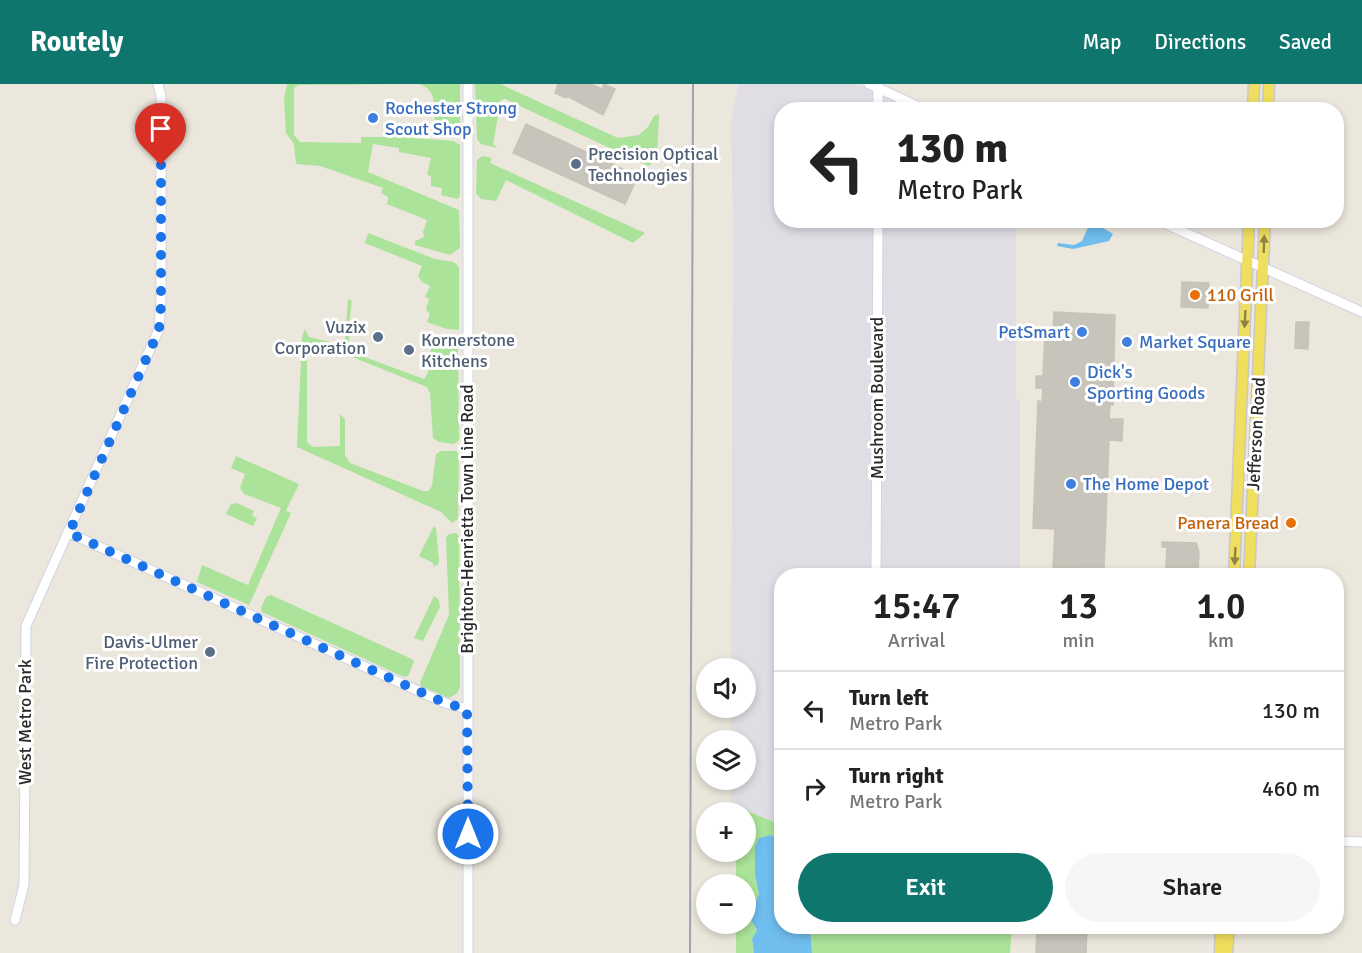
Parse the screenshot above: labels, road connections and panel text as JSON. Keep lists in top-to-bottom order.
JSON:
{
  "streets": {
    "main road": ["Jefferson Road"],
    "street": ["Mushroom Boulevard", "Brighton-Henrietta Town Line Road", "West Metro Park"]
  },
  "places": [
    "Rochester Strong Scout Shop",
    "Precision Optical Technologies",
    "110 Grill",
    "PetSmart",
    "Vuzix Corporation",
    "Market Square",
    "Kornerstone Kitchens",
    "Dick's Sporting Goods",
    "The Home Depot",
    "Panera Bread",
    "Davis-Ulmer Fire Protection"
  ],
  "page": {
    "header": "Routely",
    "nav": ["Map", "Directions", "Saved"],
    "turn": ["130 m", "Metro Park"],
    "eta": [
      "15:47",
      "Arrival",
      "13",
      "min",
      "1.0",
      "km"
    ],
    "map_buttons": ["+", "−"],
    "list": [
      {
        "name": "Turn left",
        "note": "Metro Park",
        "value": "130 m"
      },
      {
        "name": "Turn right",
        "note": "Metro Park",
        "value": "460 m"
      }
    ],
    "buttons": ["Exit", "Share"]
  }
}
